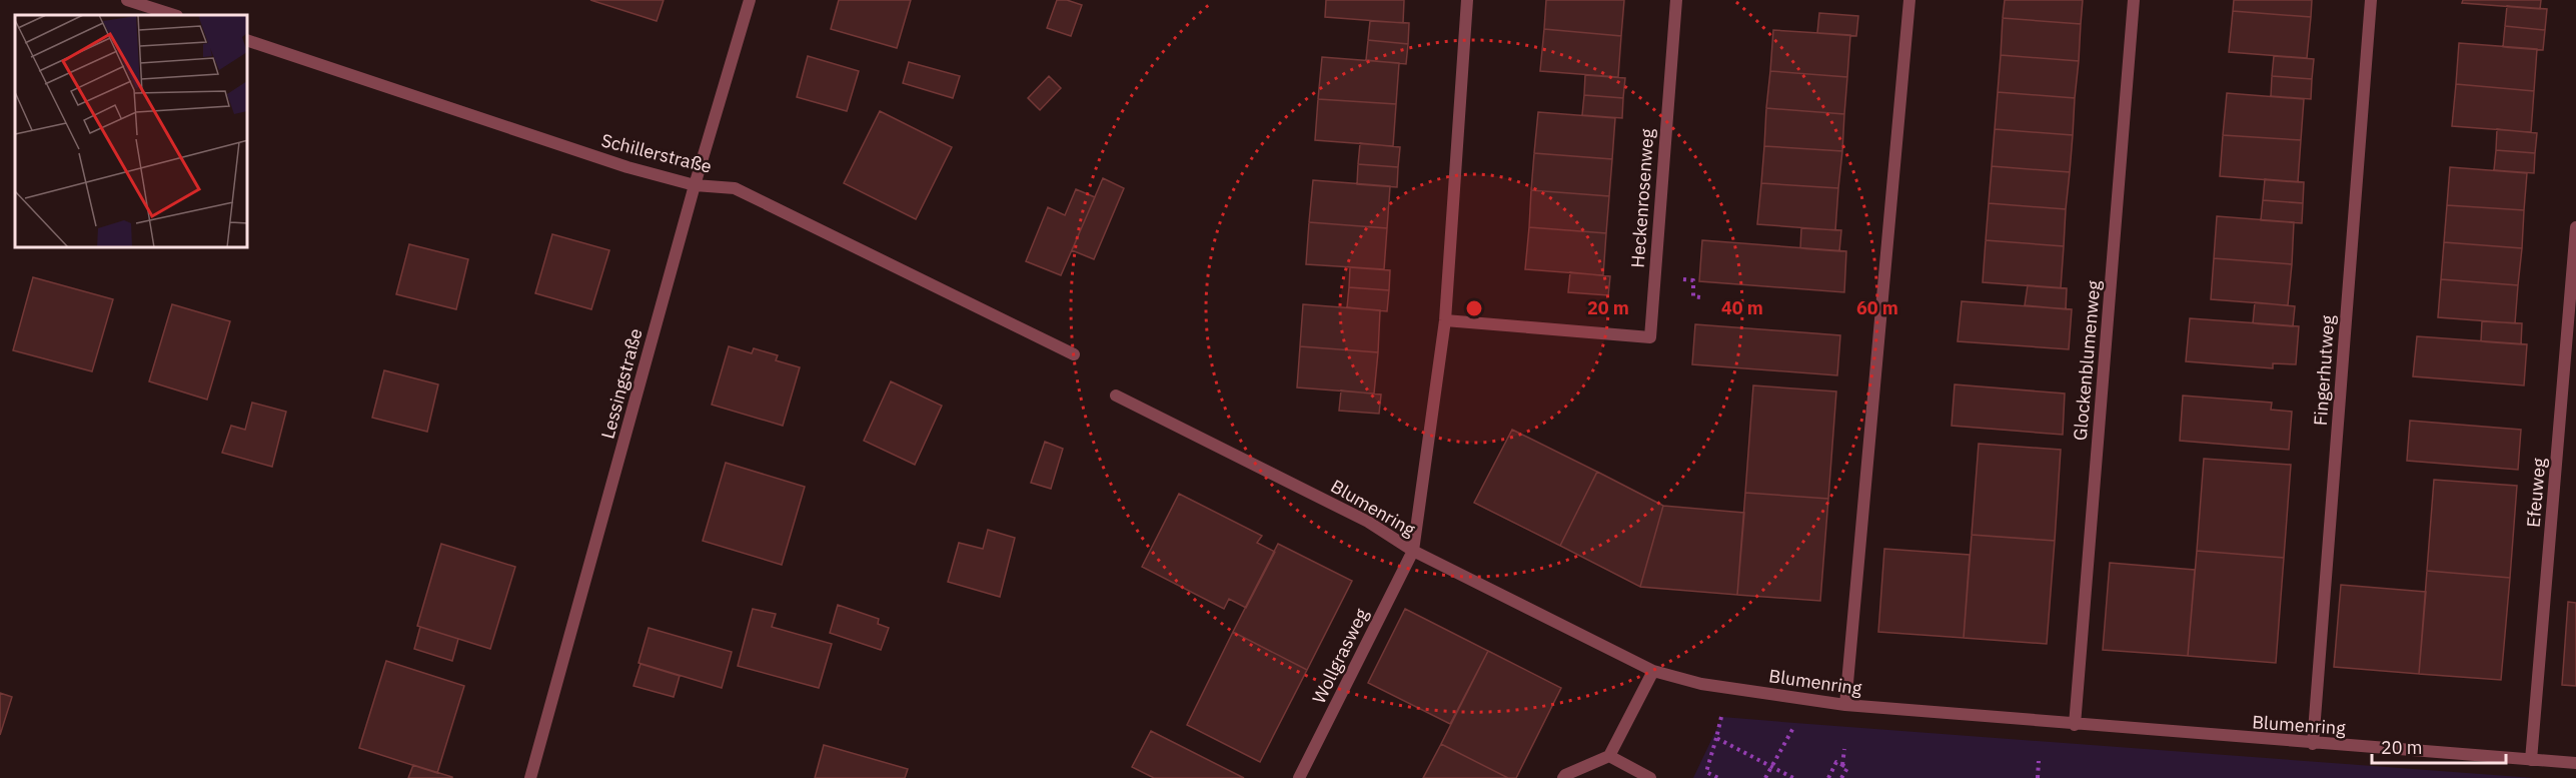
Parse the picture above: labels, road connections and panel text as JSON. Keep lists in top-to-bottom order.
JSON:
{
  "streets": {
    "street": [
      "Schillerstraße",
      "Heckenrosenweg",
      "Glockenblumenweg",
      "Fingerhutweg",
      "Lessingstraße",
      "Efeuweg",
      "Blumenring",
      "Wollgrasweg"
    ]
  },
  "crossings": [
    ["Schillerstraße", "Lessingstraße"],
    ["Glockenblumenweg", "Blumenring"],
    ["Fingerhutweg", "Blumenring"],
    ["Efeuweg", "Blumenring"],
    ["Blumenring", "Wollgrasweg"]
  ],
  "scale_bar": "20 m",
  "rings": ["20 m", "40 m", "60 m"]
}
